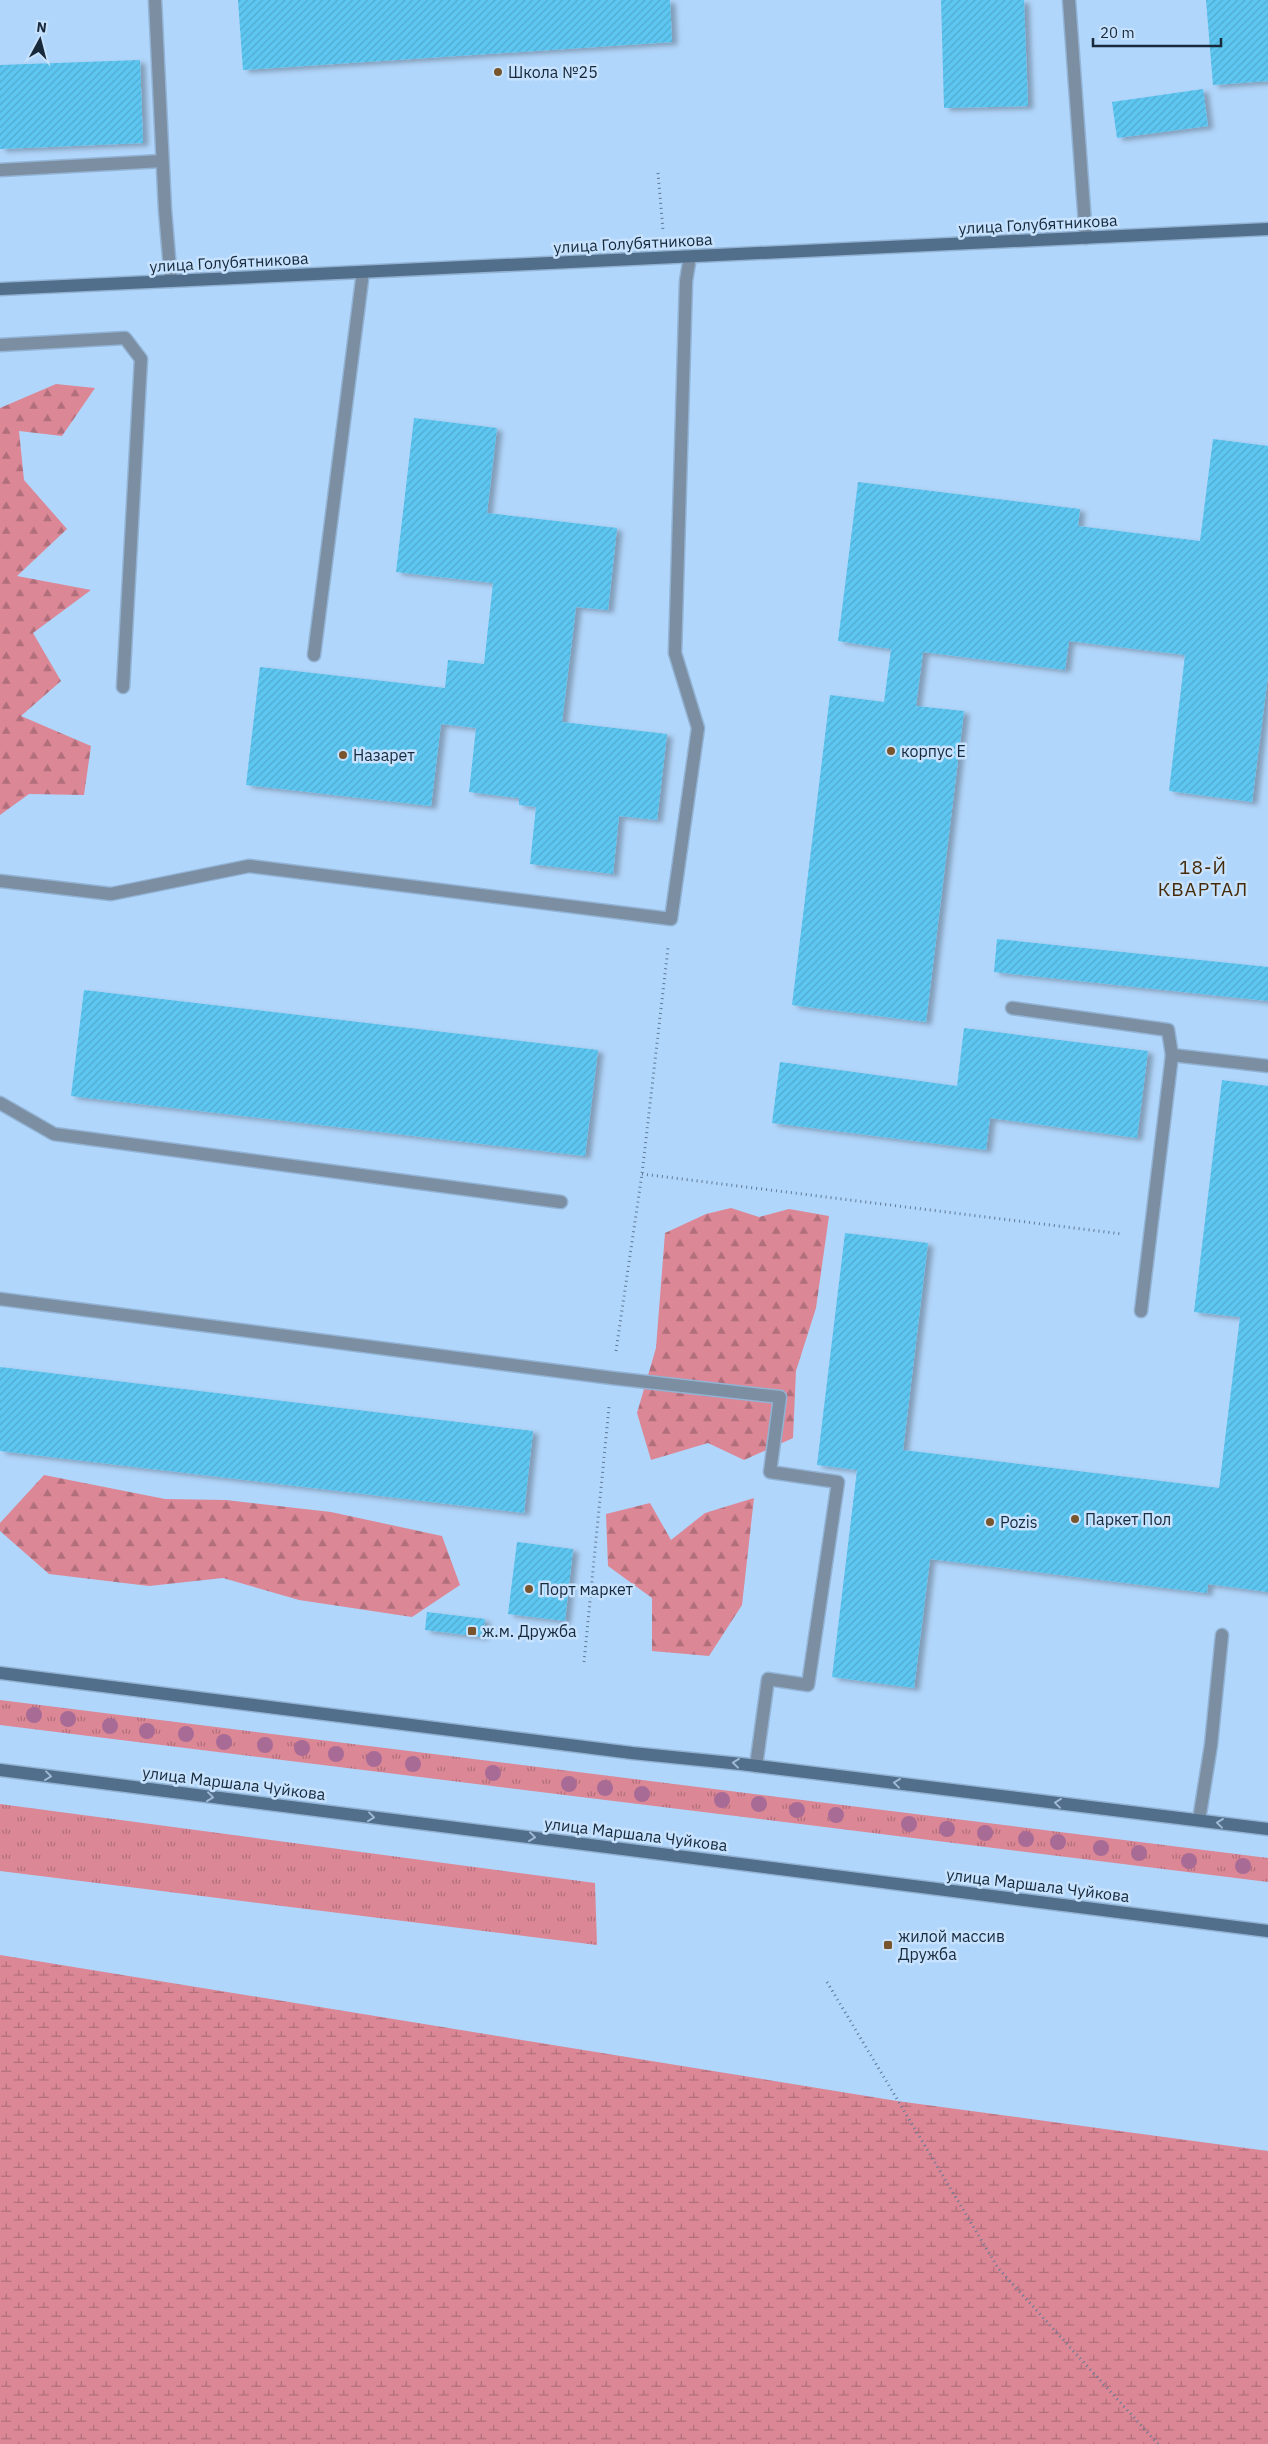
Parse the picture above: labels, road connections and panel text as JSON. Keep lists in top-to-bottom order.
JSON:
{
  "streets": {
    "main road": ["улица Голубятникова", "улица Маршала Чуйкова"]
  },
  "districts": ["18-Й КВАРТАЛ"],
  "places": {
    "other": [
      "Школа №25",
      "корпус Е",
      "Назарет",
      "Паркет Пол",
      "Pozis",
      "Порт маркет"
    ],
    "transit": ["ж.м. Дружба", "жилой массив Дружба"]
  },
  "scale_bar": "20 m",
  "north": "top"
}
